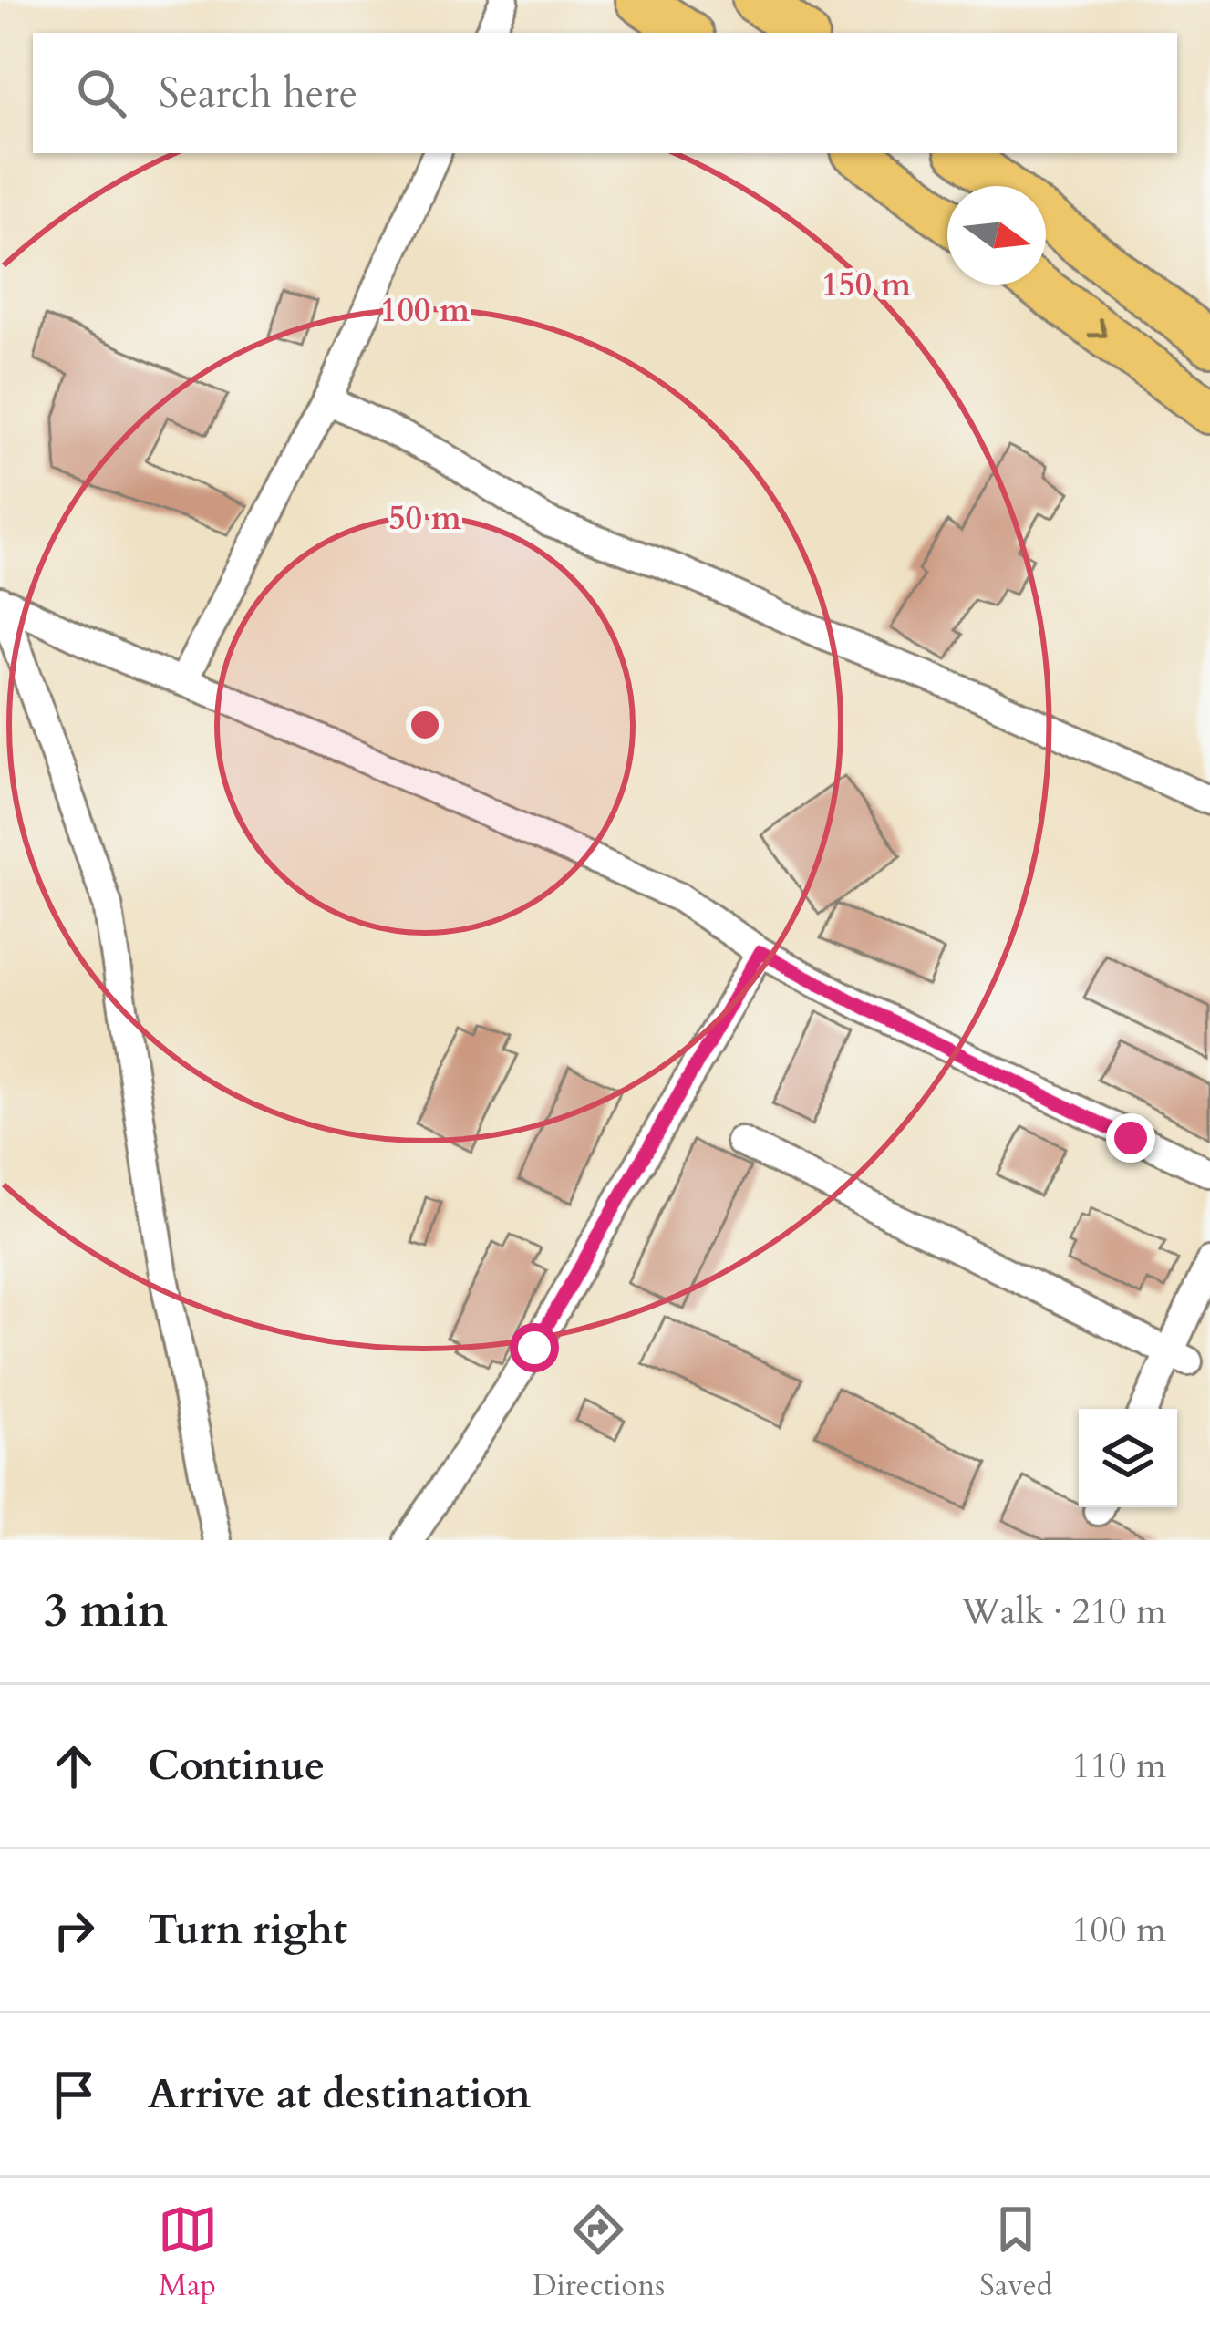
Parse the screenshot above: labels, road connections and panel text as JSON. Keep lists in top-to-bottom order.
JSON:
{
  "north": "right",
  "page": {
    "search": "Search here",
    "heading": ["3 min", "Walk · 210 m"],
    "list": [
      ["Continue", "110 m"],
      ["Turn right", "100 m"],
      "Arrive at destination"
    ],
    "nav": ["Map", "Directions", "Saved"]
  },
  "rings": ["150 m", "100 m", "50 m"]
}
